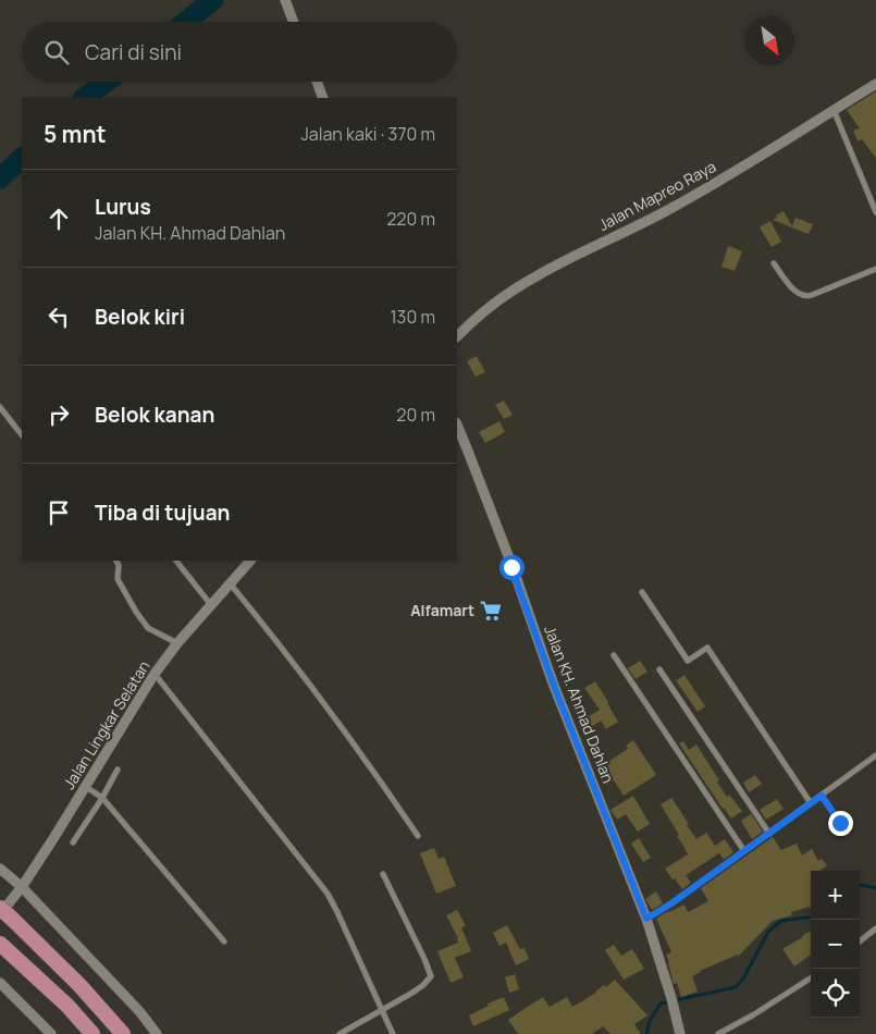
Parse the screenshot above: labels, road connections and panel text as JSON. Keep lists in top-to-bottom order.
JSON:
{
  "streets": {
    "street": ["Jalan Mapreo Raya", "Jalan KH. Ahmad Dahlan", "Jalan Lingkar Selatan"]
  },
  "places": {
    "supermarket": ["Alfamart"]
  },
  "north": "bottom right",
  "page": {
    "search": "Cari di sini",
    "heading": ["5 mnt", "Jalan kaki · 370 m"],
    "list": [
      ["Lurus", "Jalan KH. Ahmad Dahlan", "220 m"],
      ["Belok kiri", "130 m"],
      ["Belok kanan", "20 m"],
      "Tiba di tujuan"
    ],
    "map_buttons": ["+", "−"]
  }
}
